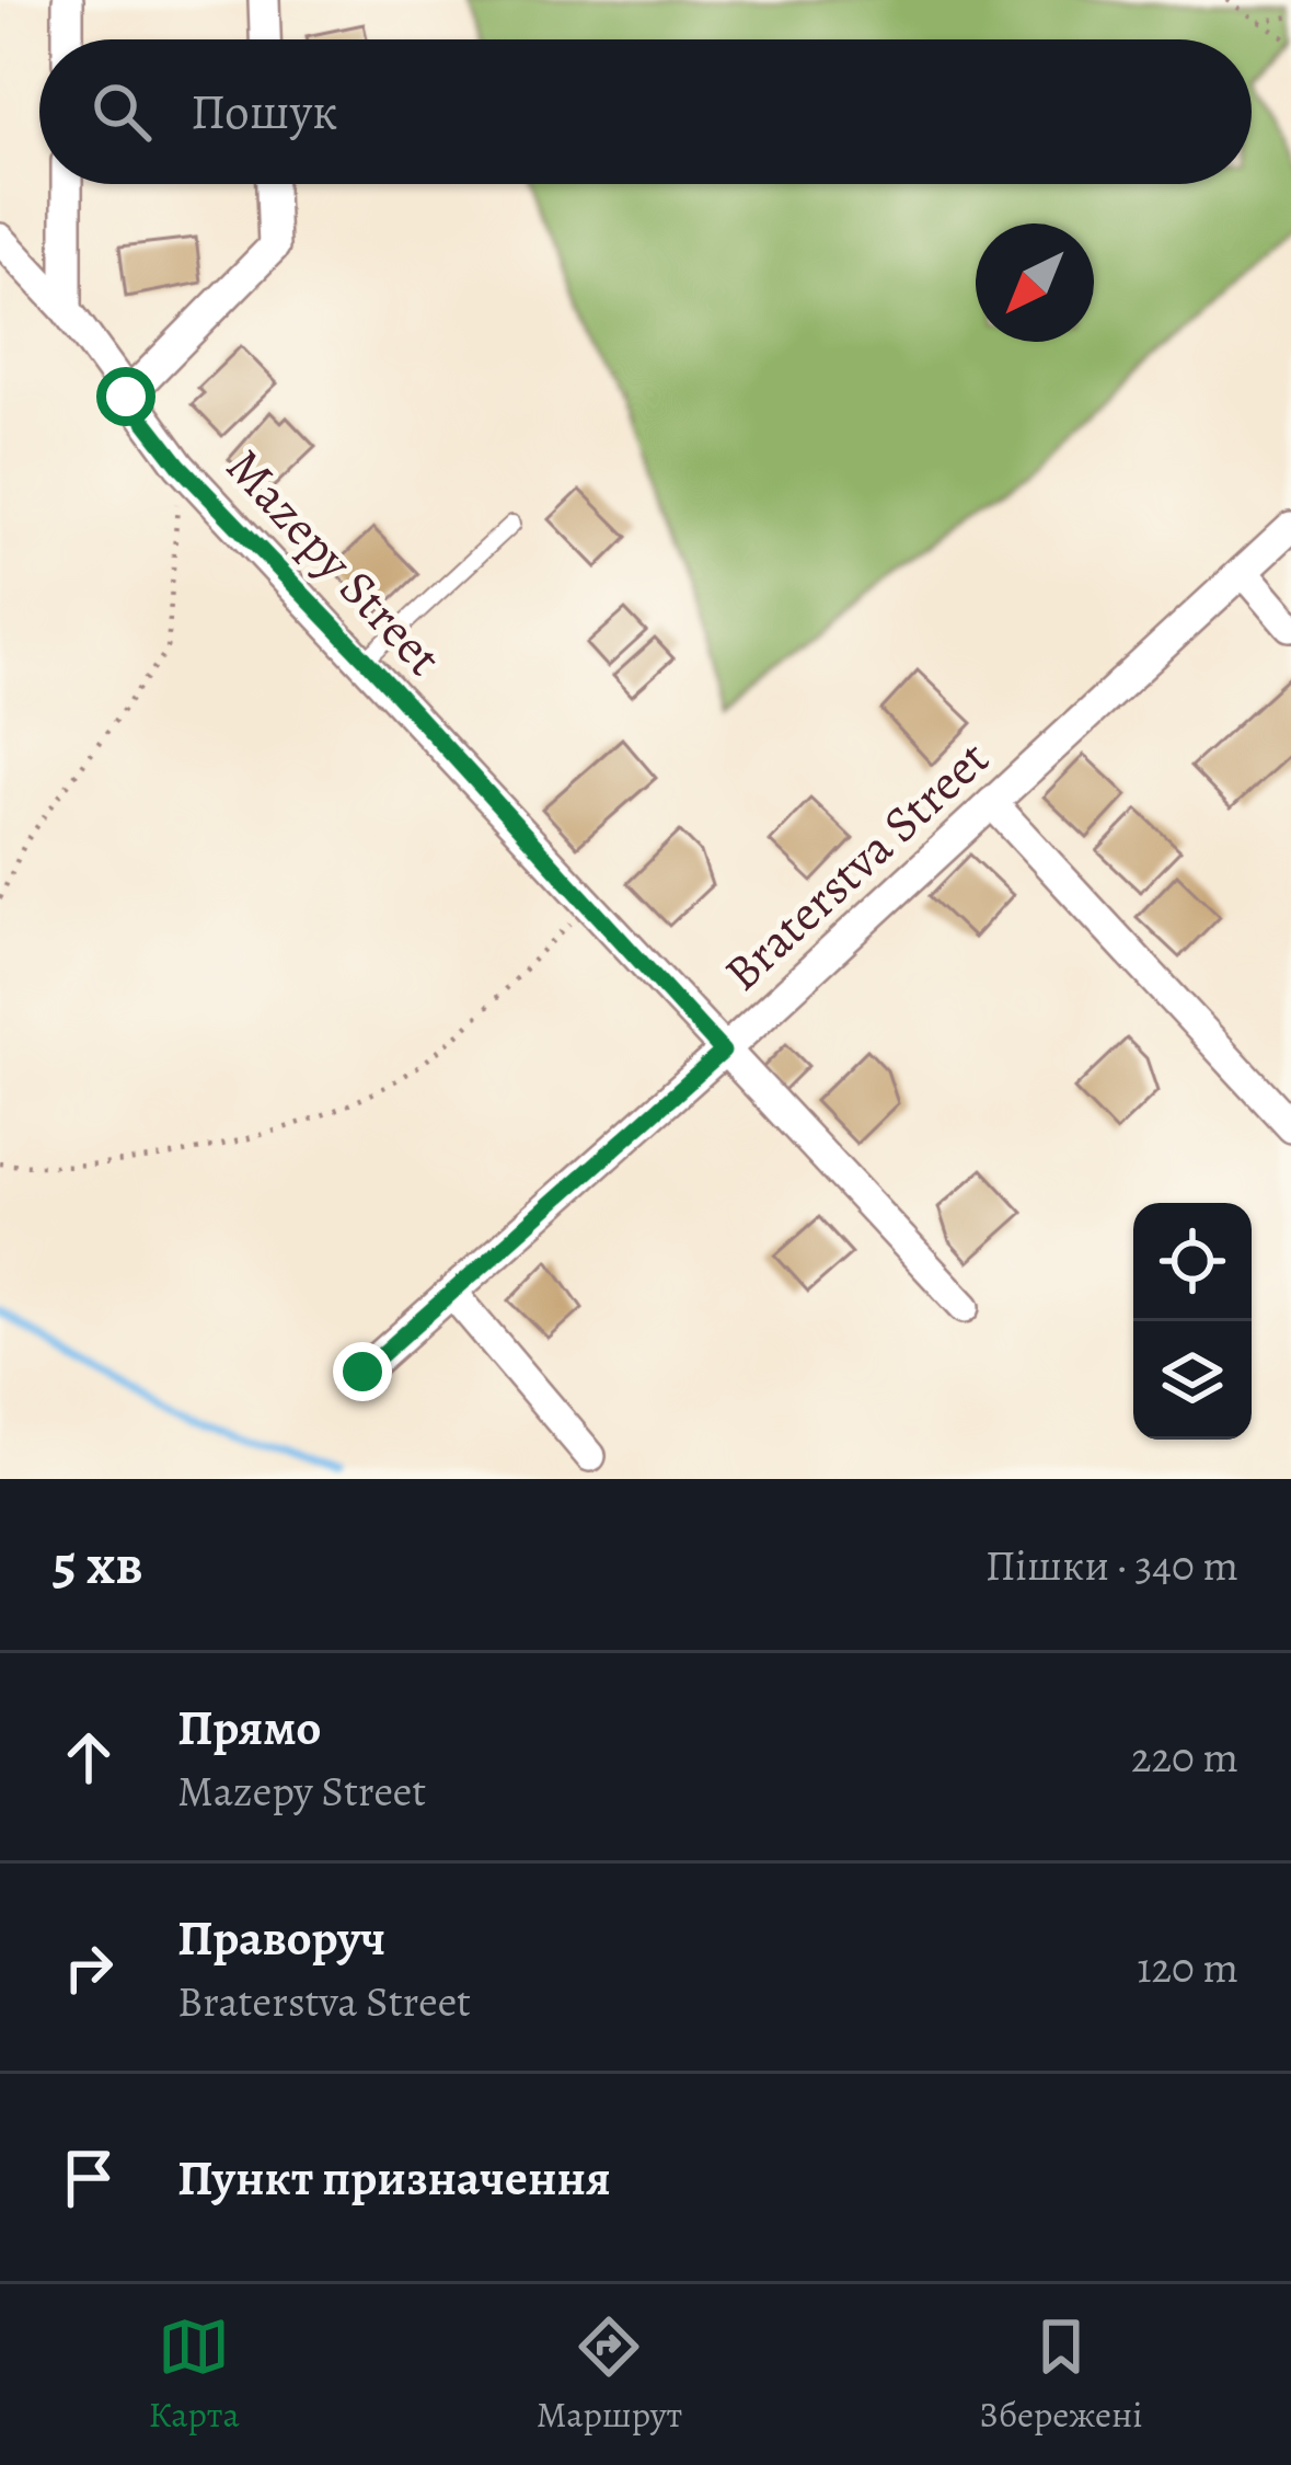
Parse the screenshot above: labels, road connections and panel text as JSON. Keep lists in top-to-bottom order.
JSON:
{
  "streets": {
    "street": ["Mazepy Street", "Braterstva Street"]
  },
  "crossings": [
    ["Mazepy Street", "Braterstva Street"]
  ],
  "north": "bottom left",
  "page": {
    "search": "Пошук",
    "heading": ["5 хв", "Пішки · 340 m"],
    "list": [
      ["Прямо", "Mazepy Street", "220 m"],
      ["Праворуч", "Braterstva Street", "120 m"],
      "Пункт призначення"
    ],
    "nav": ["Карта", "Маршрут", "Збережені"]
  }
}
